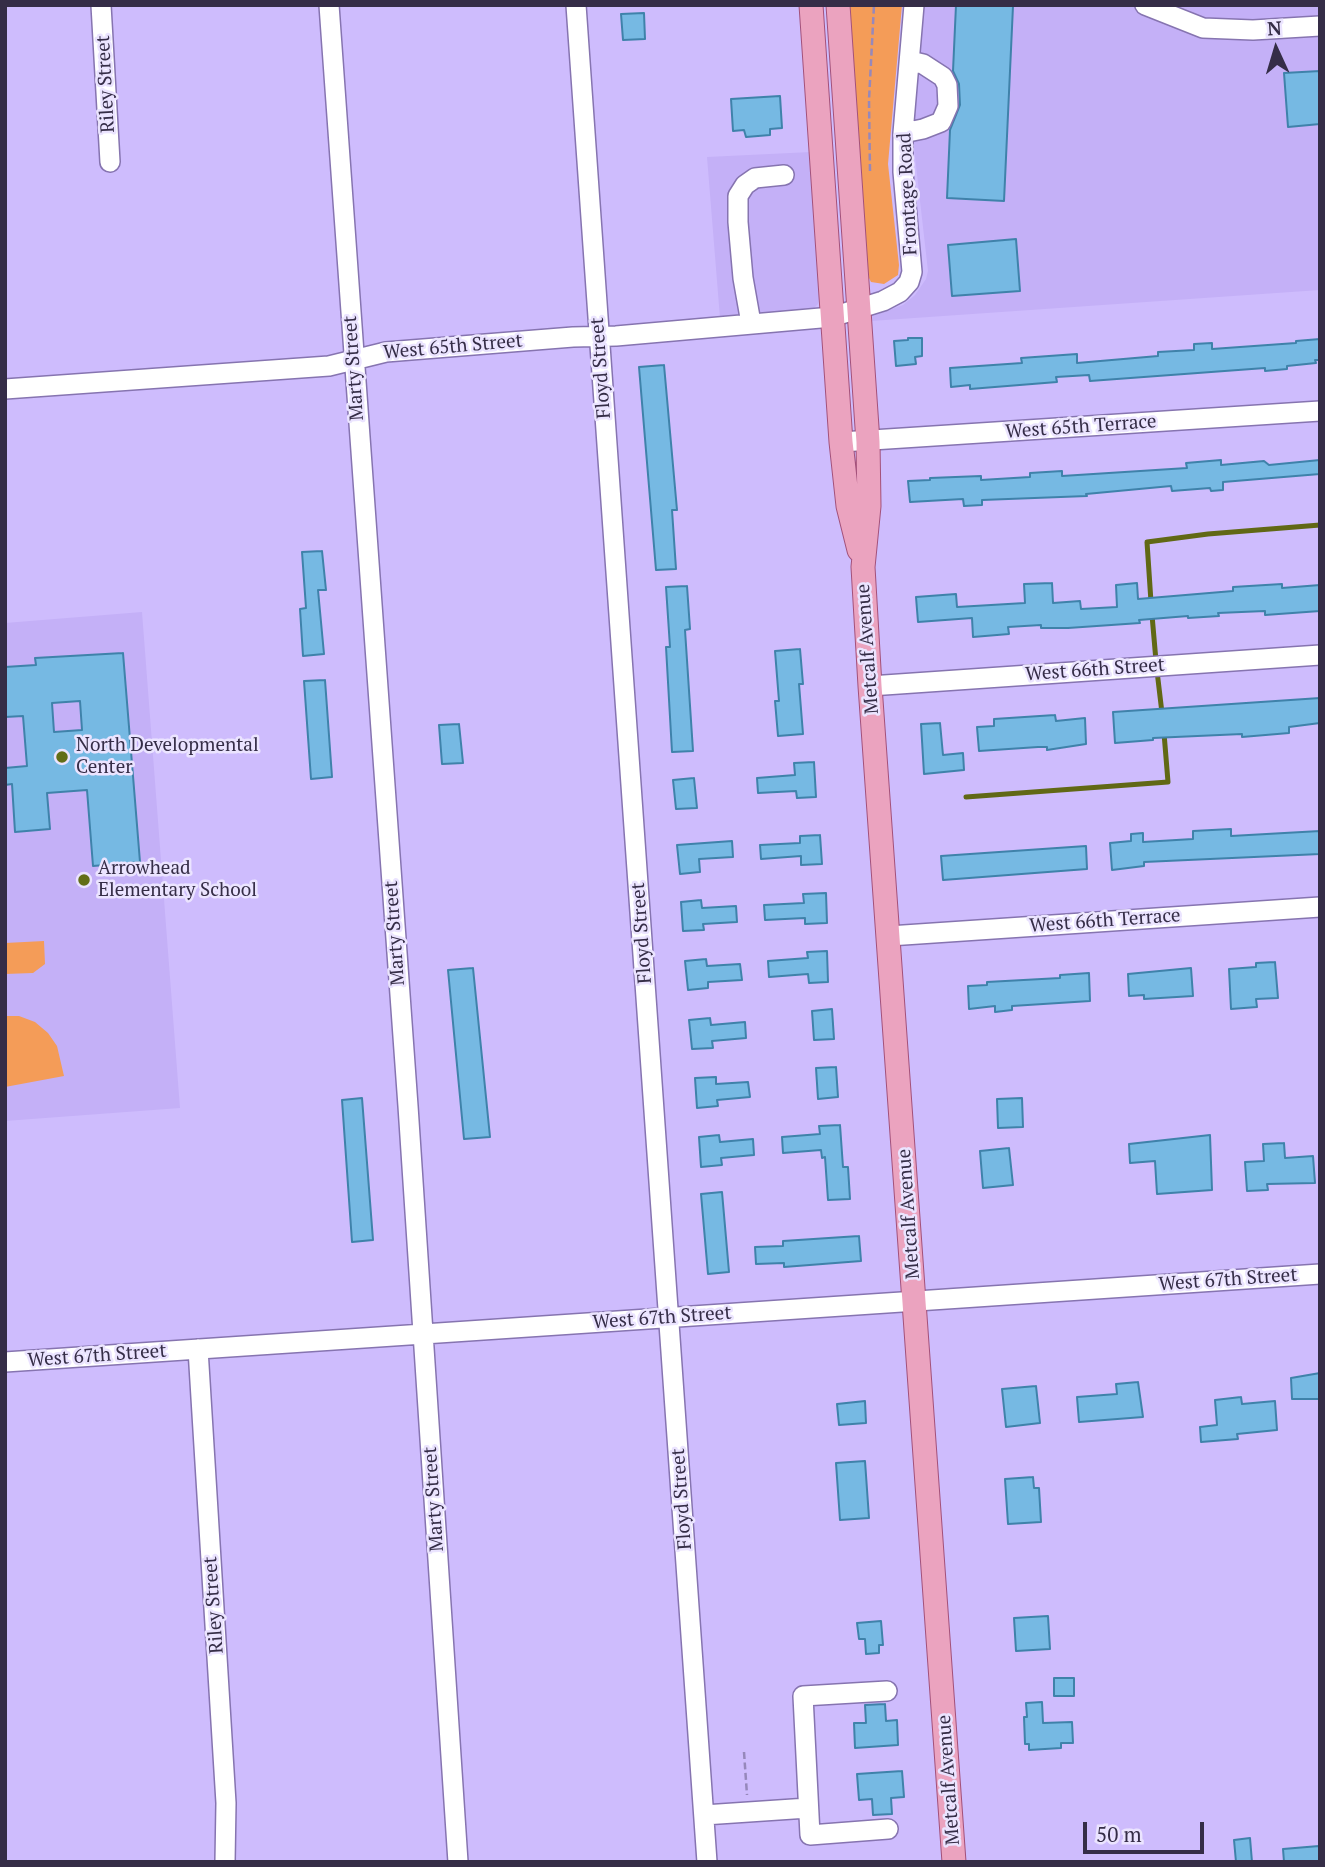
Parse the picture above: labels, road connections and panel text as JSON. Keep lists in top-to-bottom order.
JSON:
{
  "streets": {
    "main road": ["Metcalf Avenue"],
    "street": [
      "Riley Street",
      "Frontage Road",
      "West 65th Street",
      "Marty Street",
      "Floyd Street",
      "West 65th Terrace",
      "West 66th Street",
      "West 66th Terrace",
      "West 67th Street"
    ]
  },
  "crossings": [
    ["Riley Street", "West 67th Street"],
    ["Frontage Road", "West 65th Street"],
    ["Frontage Road", "Metcalf Avenue"],
    ["West 65th Street", "Marty Street"],
    ["West 65th Street", "Floyd Street"],
    ["West 65th Street", "Metcalf Avenue"],
    ["Marty Street", "West 67th Street"],
    ["Floyd Street", "West 67th Street"],
    ["West 65th Terrace", "Metcalf Avenue"],
    ["Metcalf Avenue", "West 66th Street"],
    ["Metcalf Avenue", "West 66th Terrace"],
    ["Metcalf Avenue", "West 67th Street"]
  ],
  "places": ["North Developmental Center", "Arrowhead Elementary School"],
  "scale_bar": "50 m",
  "north": "top"
}
